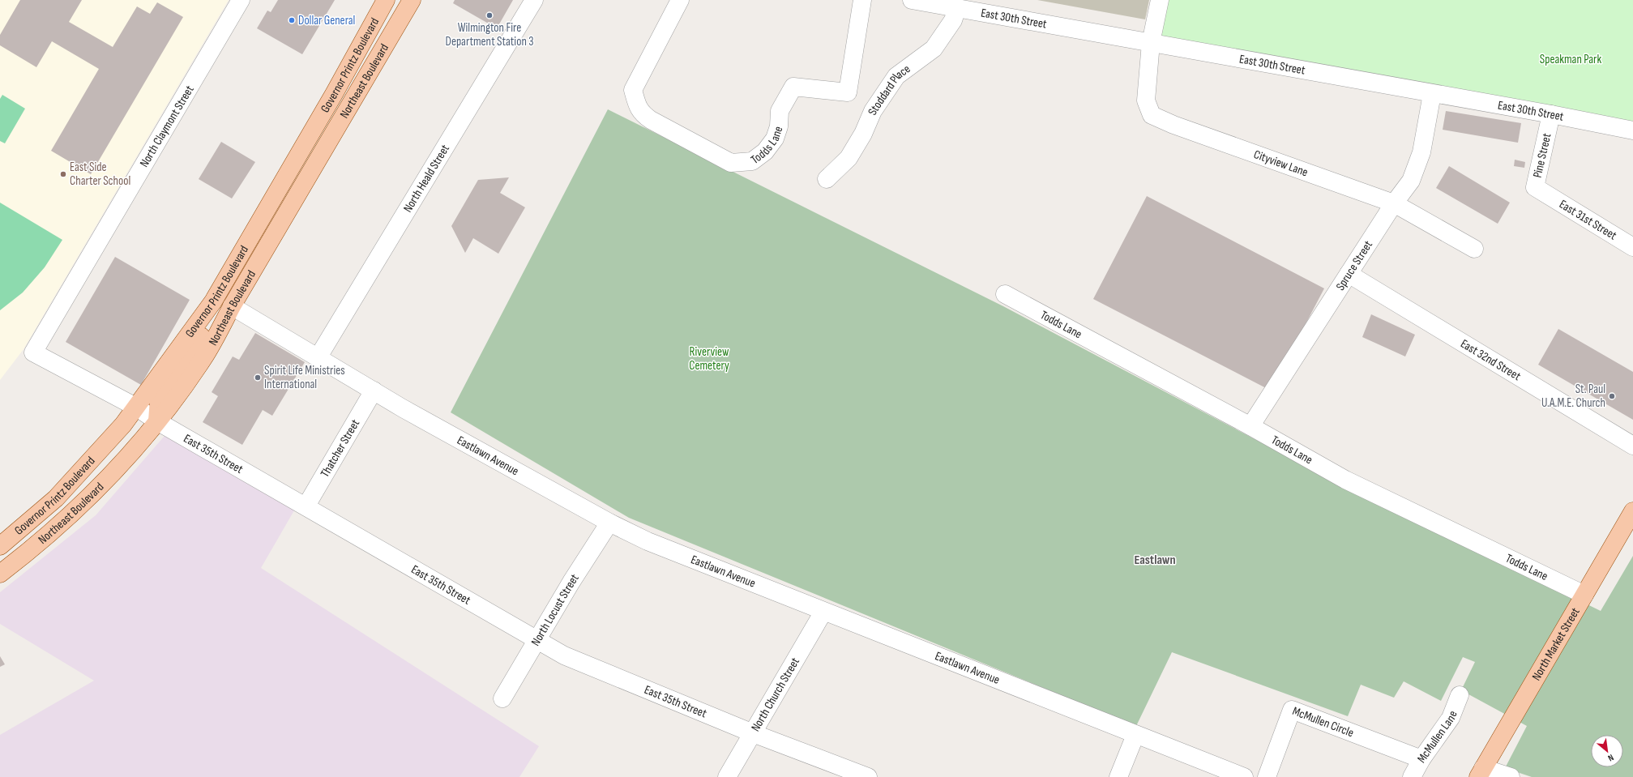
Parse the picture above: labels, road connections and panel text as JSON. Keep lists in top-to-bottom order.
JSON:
{
  "streets": {
    "main road": ["Governor Printz Boulevard", "Northeast Boulevard", "North Market Street"],
    "street": [
      "East 30th Street",
      "Stoddard Place",
      "North Claymont Street",
      "Todds Lane",
      "Pine Street",
      "Cityview Lane",
      "North Heald Street",
      "East 31st Street",
      "Spruce Street",
      "East 32nd Street",
      "Thatcher Street",
      "East 35th Street",
      "Eastlawn Avenue",
      "North Locust Street",
      "North Church Street",
      "McMullen Circle",
      "McMullen Lane"
    ]
  },
  "crossings": [
    ["East 30th Street", "Stoddard Place"],
    ["East 30th Street", "Pine Street"],
    ["East 30th Street", "Cityview Lane"],
    ["East 30th Street", "Spruce Street"],
    ["Governor Printz Boulevard", "East 35th Street"],
    ["Northeast Boulevard", "East 35th Street"],
    ["Northeast Boulevard", "Eastlawn Avenue"],
    ["North Claymont Street", "East 35th Street"],
    ["Todds Lane", "Spruce Street"],
    ["Todds Lane", "North Market Street"],
    ["Pine Street", "East 31st Street"],
    ["Cityview Lane", "Spruce Street"],
    ["North Heald Street", "Eastlawn Avenue"],
    ["Spruce Street", "East 32nd Street"],
    ["Thatcher Street", "East 35th Street"],
    ["Thatcher Street", "Eastlawn Avenue"],
    ["East 35th Street", "North Locust Street"],
    ["East 35th Street", "North Church Street"],
    ["Eastlawn Avenue", "North Locust Street"],
    ["Eastlawn Avenue", "North Church Street"],
    ["McMullen Circle", "McMullen Lane"]
  ],
  "districts": ["Eastlawn"],
  "parks": ["Speakman Park", "Riverview Cemetery"],
  "places": [
    "Wilmington Fire Department Station 3",
    "Dollar General",
    "East Side Charter School",
    "Spirit Life Ministries International",
    "St. Paul U.A.M.E. Church"
  ],
  "north": "bottom right"
}
